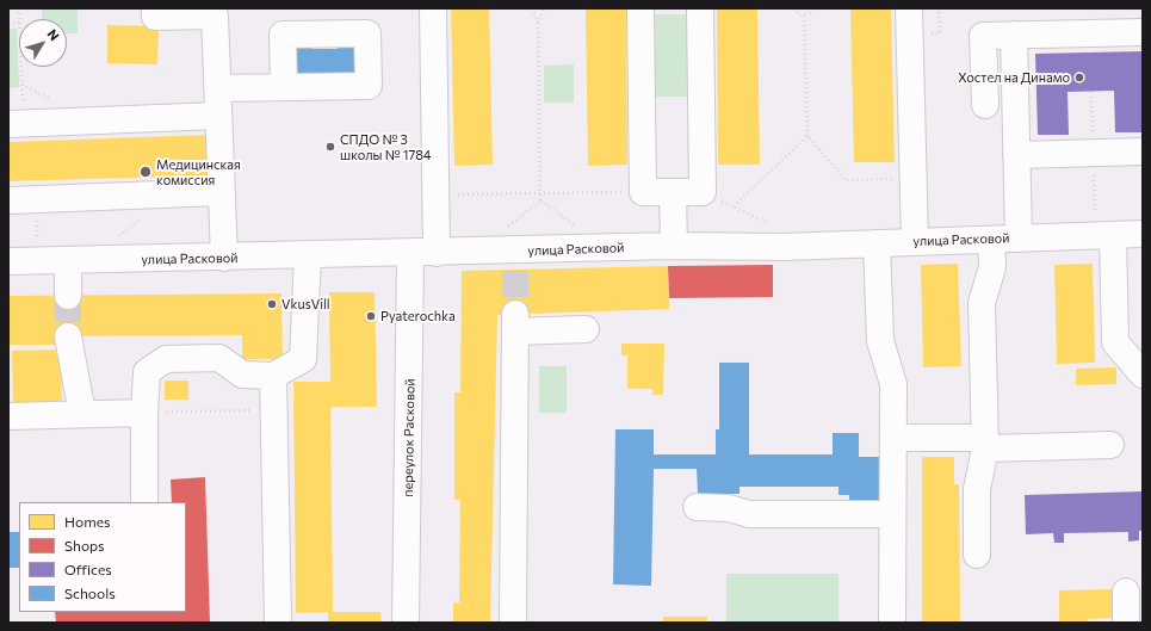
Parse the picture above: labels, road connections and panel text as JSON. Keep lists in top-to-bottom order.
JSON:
{
  "streets": {
    "street": ["улица Расковой", "переулок Расковой"]
  },
  "crossings": [
    ["улица Расковой", "переулок Расковой"]
  ],
  "places": [
    "Хостел на Динамо",
    "СПДО № 3 школы № 1784",
    "Медицинская комиссия",
    "VkusVill",
    "Pyaterochka"
  ],
  "legend": [
    "Homes",
    "Shops",
    "Offices",
    "Schools"
  ],
  "north": "top right"
}
